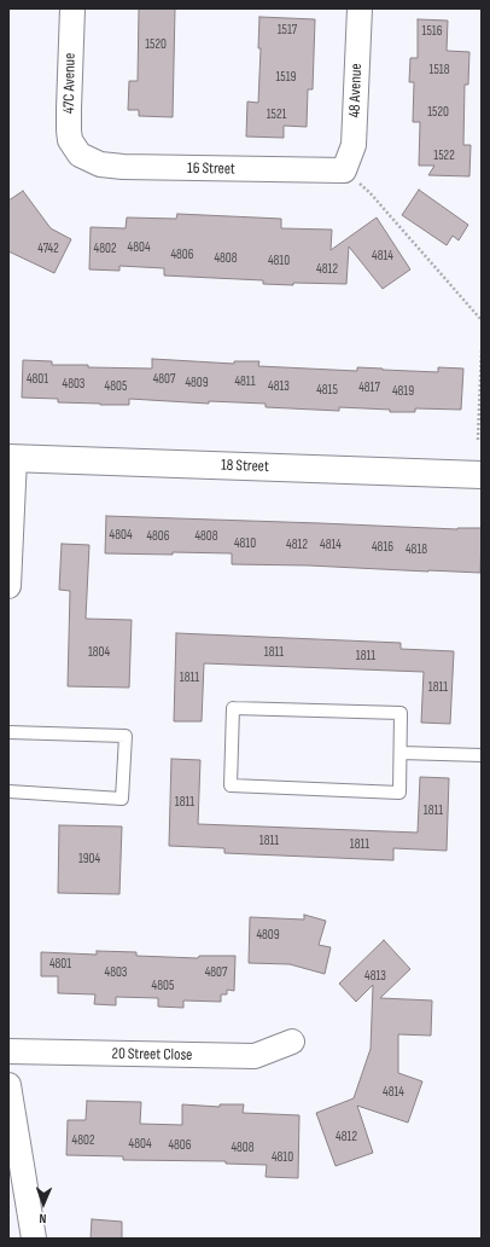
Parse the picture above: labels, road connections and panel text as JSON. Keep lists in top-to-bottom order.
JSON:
{
  "streets": {
    "street": [
      "47C Avenue",
      "48 Avenue",
      "16 Street",
      "18 Street",
      "20 Street Close"
    ]
  },
  "crossings": [
    ["47C Avenue", "16 Street"],
    ["48 Avenue", "16 Street"]
  ],
  "house_numbers": [
    "1517",
    "1516",
    "1520",
    "1518",
    "1519",
    "1520",
    "1521",
    "1522",
    "4804",
    "4742",
    "4802",
    "4806",
    "4814",
    "4808",
    "4810",
    "4812",
    "4801",
    "4807",
    "4811",
    "4809",
    "4803",
    "4805",
    "4813",
    "4817",
    "4815",
    "4819",
    "4804",
    "4806",
    "4808",
    "4810",
    "4812",
    "4814",
    "4816",
    "4818",
    "1804",
    "1811",
    "1811",
    "1811",
    "1811",
    "1811",
    "1811",
    "1811",
    "1811",
    "1904",
    "4809",
    "4801",
    "4803",
    "4807",
    "4813",
    "4805",
    "4814",
    "4812",
    "4802",
    "4804",
    "4806",
    "4808",
    "4810"
  ],
  "north": "bottom"
}
